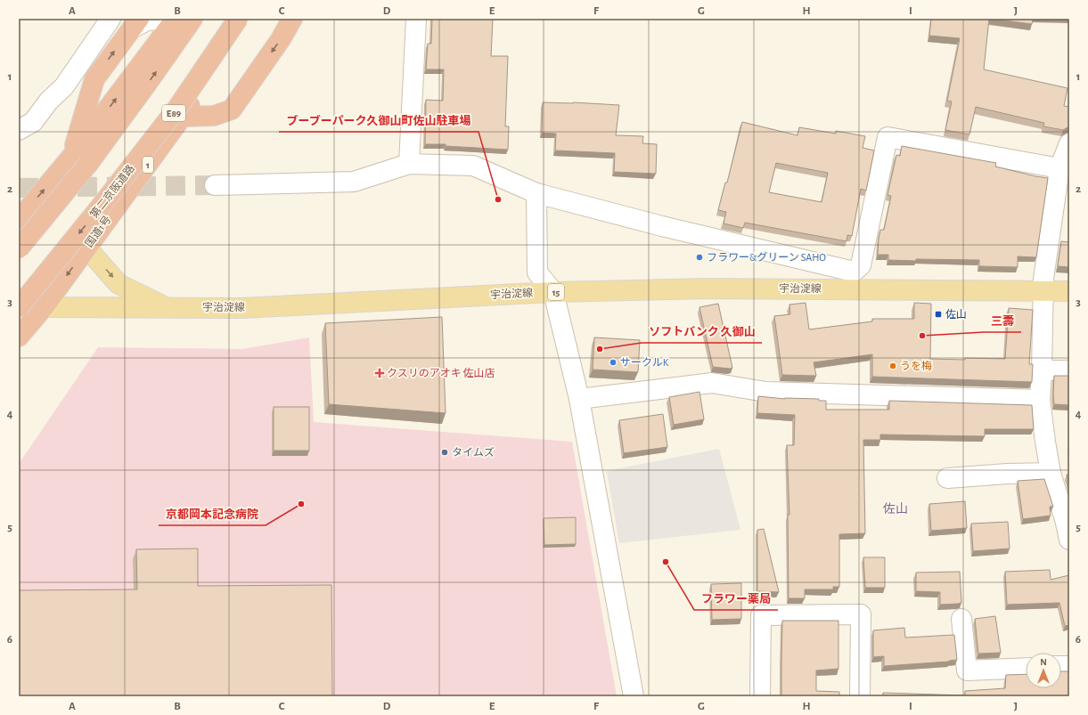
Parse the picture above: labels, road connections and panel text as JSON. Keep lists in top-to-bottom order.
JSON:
{
  "streets": {
    "highway": [
      "E89",
      "1",
      "第二京阪道路",
      "国道1号"
    ],
    "main road": ["宇治淀線", "15"]
  },
  "crossings": [
    ["国道1号", "宇治淀線"]
  ],
  "districts": ["佐山"],
  "places": {
    "other": [
      "ブーブーパーク久御山町佐山駐車場",
      "フラワー&グリーン SAHO",
      "三壽",
      "ソフトバンク 久御山",
      "サークルK",
      "うを梅",
      "タイムズ",
      "京都岡本記念病院",
      "フラワー薬局"
    ],
    "transit": ["佐山"],
    "health": ["クスリのアオキ 佐山店"]
  },
  "north": "top",
  "grid": {
    "columns": [
      "A",
      "B",
      "C",
      "D",
      "E",
      "F",
      "G",
      "H",
      "I",
      "J"
    ],
    "rows": [
      "1",
      "2",
      "3",
      "4",
      "5",
      "6"
    ]
  }
}
